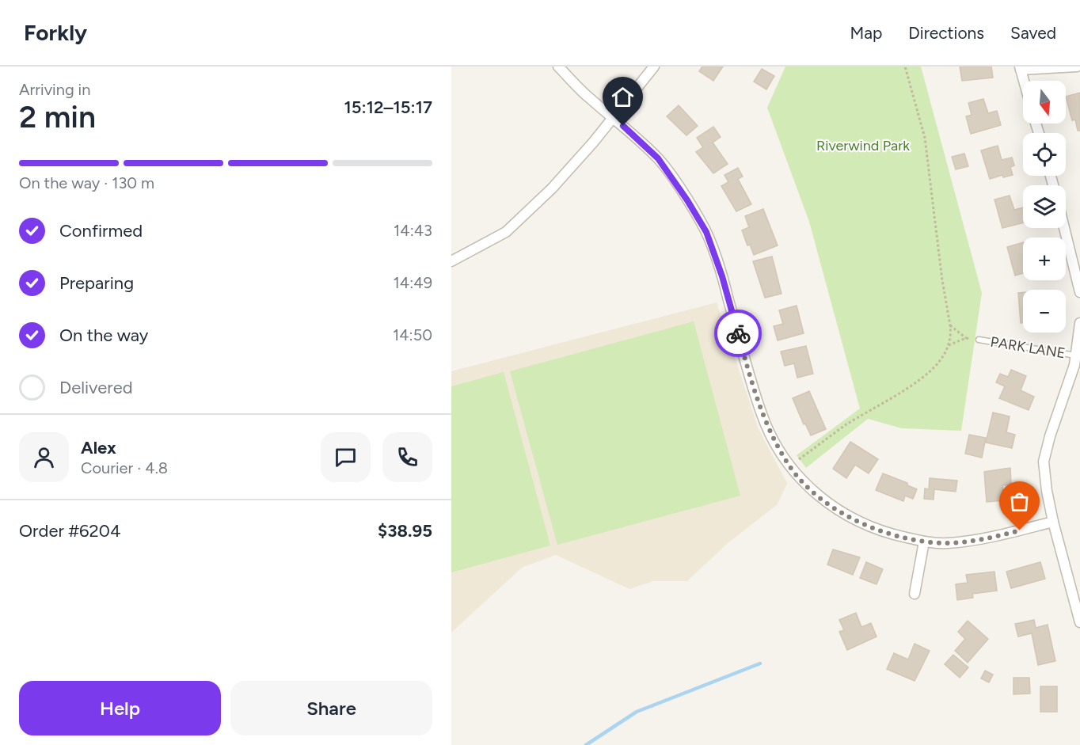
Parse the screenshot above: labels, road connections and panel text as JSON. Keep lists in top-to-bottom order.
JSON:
{
  "streets": {
    "lane": ["PARK LANE"]
  },
  "parks": ["Riverwind Park"],
  "north": "bottom",
  "page": {
    "header": "Forkly",
    "nav": ["Map", "Directions", "Saved"],
    "heading": ["2 min", "Arriving in", "15:12–15:17"],
    "panel": [
      "Alex",
      "Courier · 4.8",
      "Order #6204",
      "$38.95"
    ],
    "map_buttons": ["+", "−"],
    "bar": "On the way · 130 m",
    "list": [
      ["Confirmed", "14:43"],
      ["Preparing", "14:49"],
      ["On the way", "14:50"],
      "Delivered"
    ],
    "buttons": ["Help", "Share"]
  }
}
